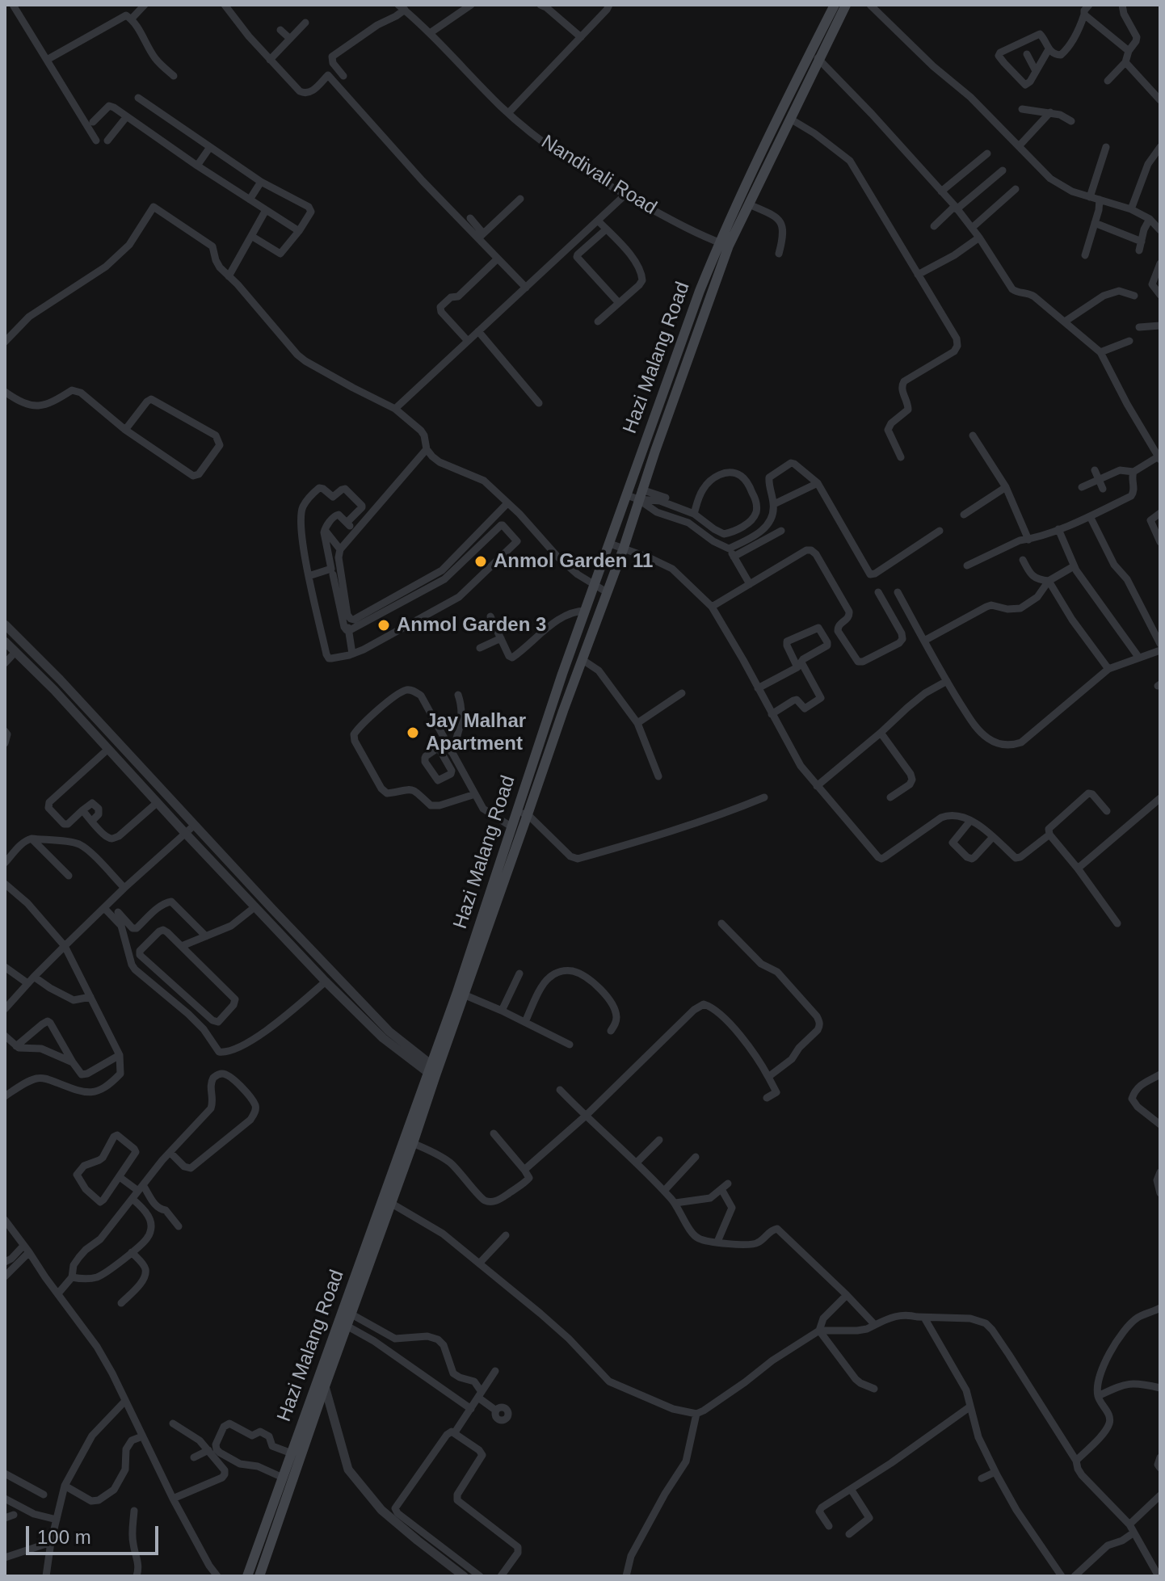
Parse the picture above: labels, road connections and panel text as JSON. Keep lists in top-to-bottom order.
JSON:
{
  "streets": {
    "main road": ["Hazi Malang Road"],
    "street": ["Nandivali Road"]
  },
  "crossings": [
    ["Nandivali Road", "Hazi Malang Road"]
  ],
  "places": ["Anmol Garden 11", "Anmol Garden 3", "Jay Malhar Apartment"],
  "scale_bar": "100 m"
}
